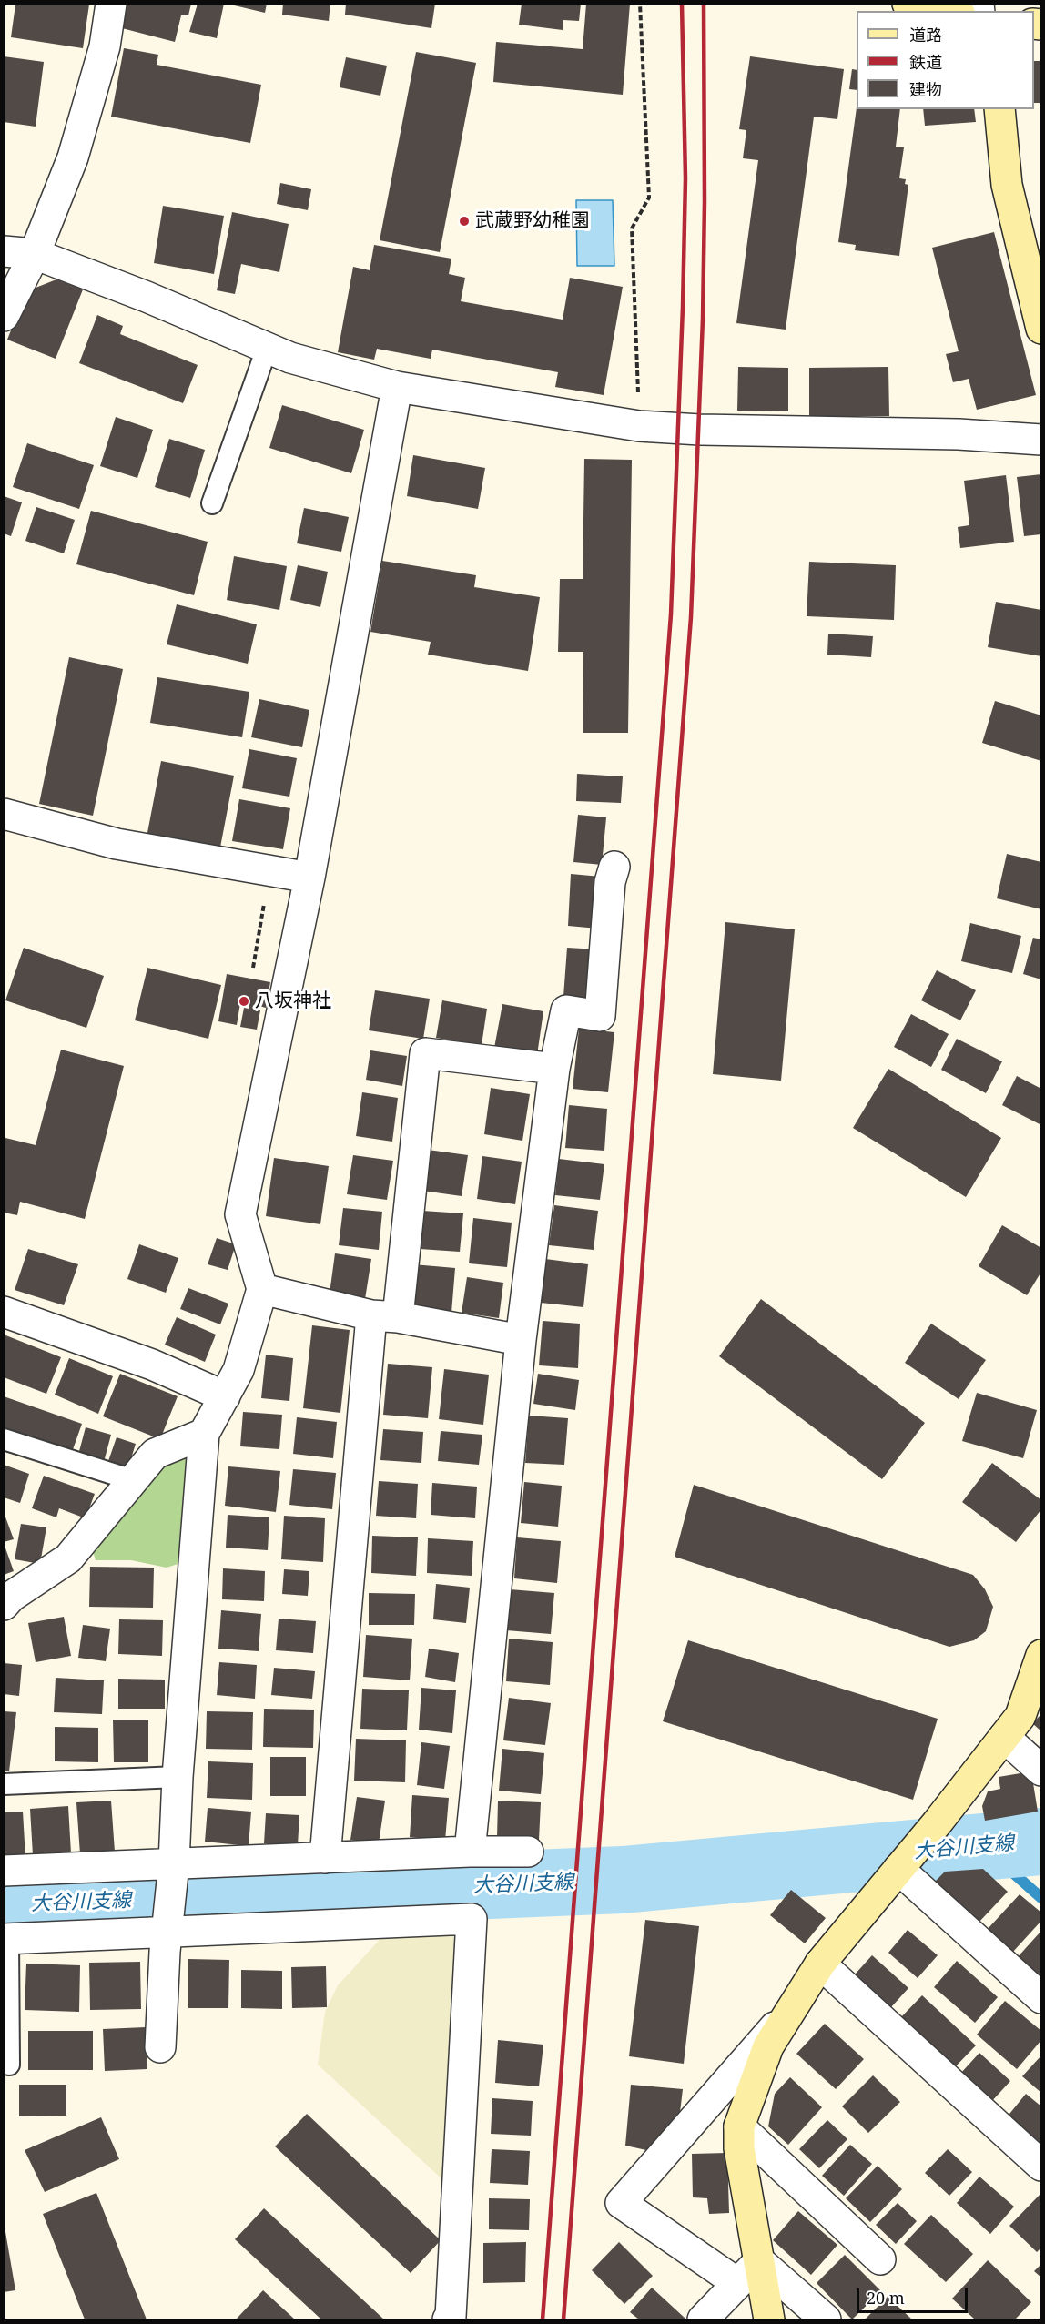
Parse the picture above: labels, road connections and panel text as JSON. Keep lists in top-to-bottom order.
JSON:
{
  "water": ["大谷川支線"],
  "places": ["武蔵野幼稚園", "八坂神社"],
  "legend": ["道路", "鉄道", "建物"],
  "scale_bar": "20 m"
}
